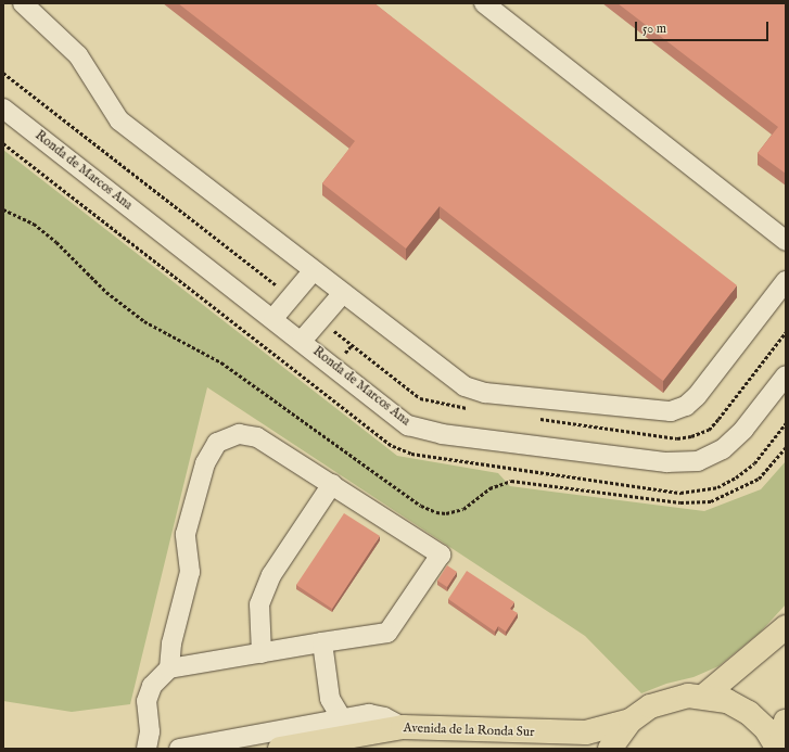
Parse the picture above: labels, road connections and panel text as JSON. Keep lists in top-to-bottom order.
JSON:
{
  "streets": {
    "main road": ["Avenida de la Ronda Sur"],
    "street": ["Ronda de Marcos Ana"]
  },
  "scale_bar": "50 m"
}
